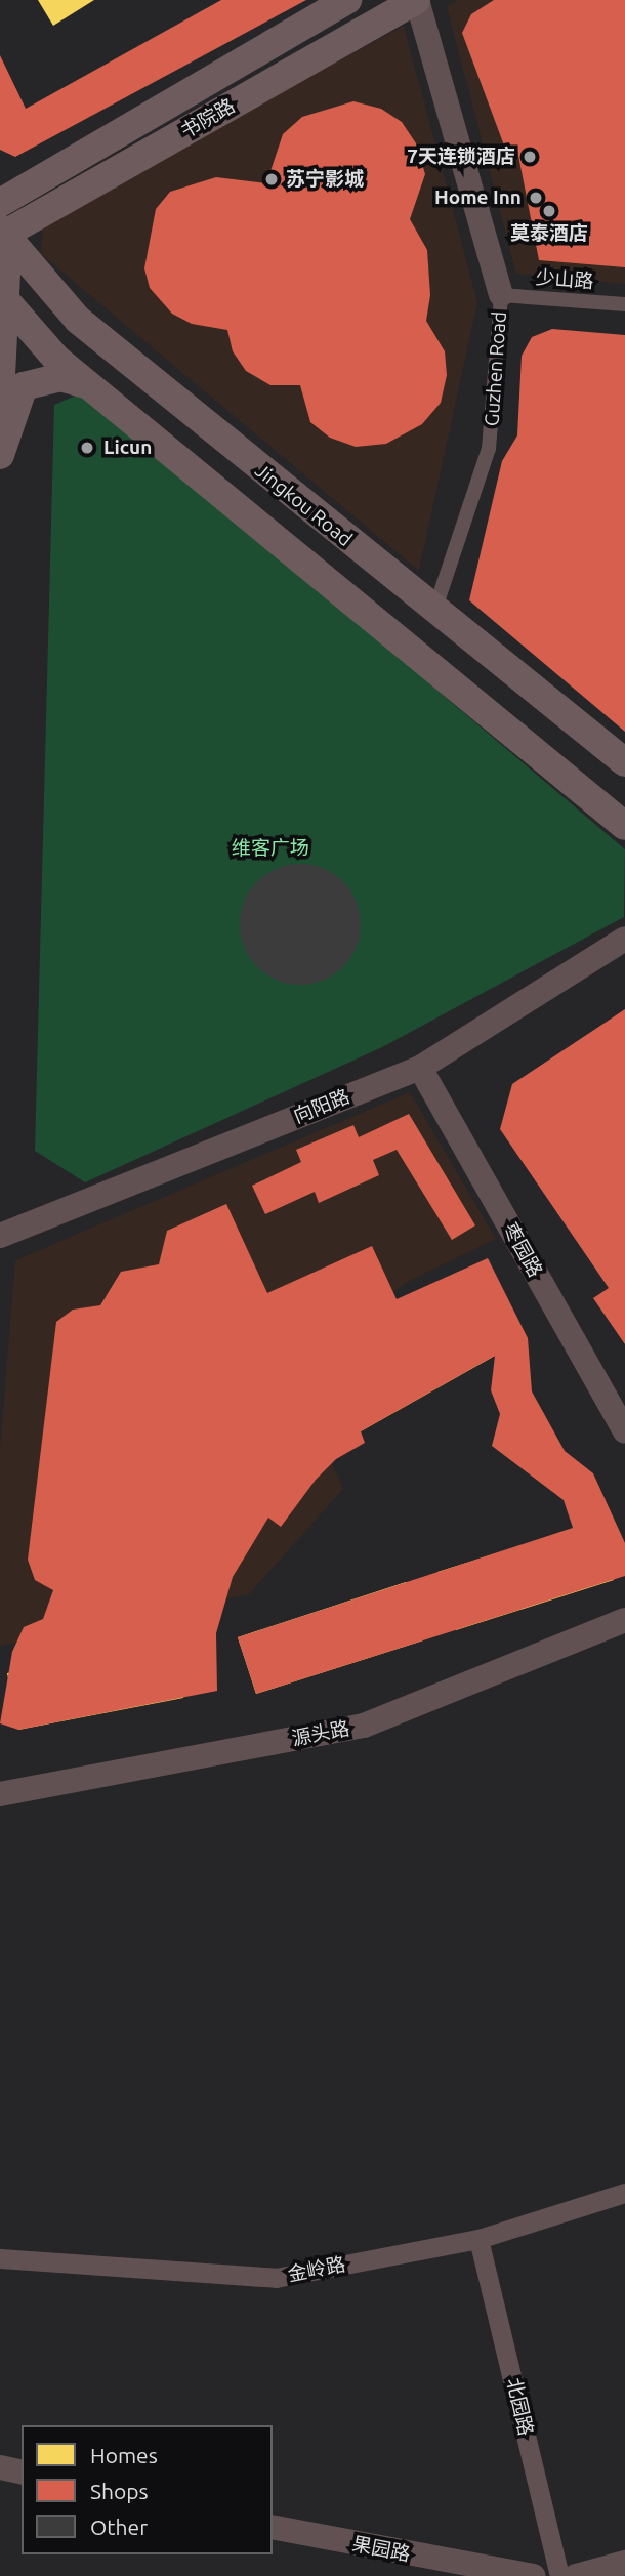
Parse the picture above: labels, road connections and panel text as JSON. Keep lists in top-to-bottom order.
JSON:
{
  "streets": {
    "main road": ["书院路", "Jingkou Road"],
    "street": [
      "少山路",
      "Guzhen Road",
      "向阳路",
      "枣园路",
      "源头路",
      "金岭路",
      "北园路",
      "果园路"
    ]
  },
  "crossings": [
    ["书院路", "Guzhen Road"],
    ["书院路", "Jingkou Road"],
    ["少山路", "Guzhen Road"],
    ["Guzhen Road", "Jingkou Road"],
    ["向阳路", "枣园路"],
    ["金岭路", "北园路"]
  ],
  "parks": ["维客广场"],
  "places": [
    "7天连锁酒店",
    "苏宁影城",
    "Home Inn",
    "莫泰酒店",
    "Licun"
  ],
  "legend": ["Homes", "Shops", "Other"]
}
